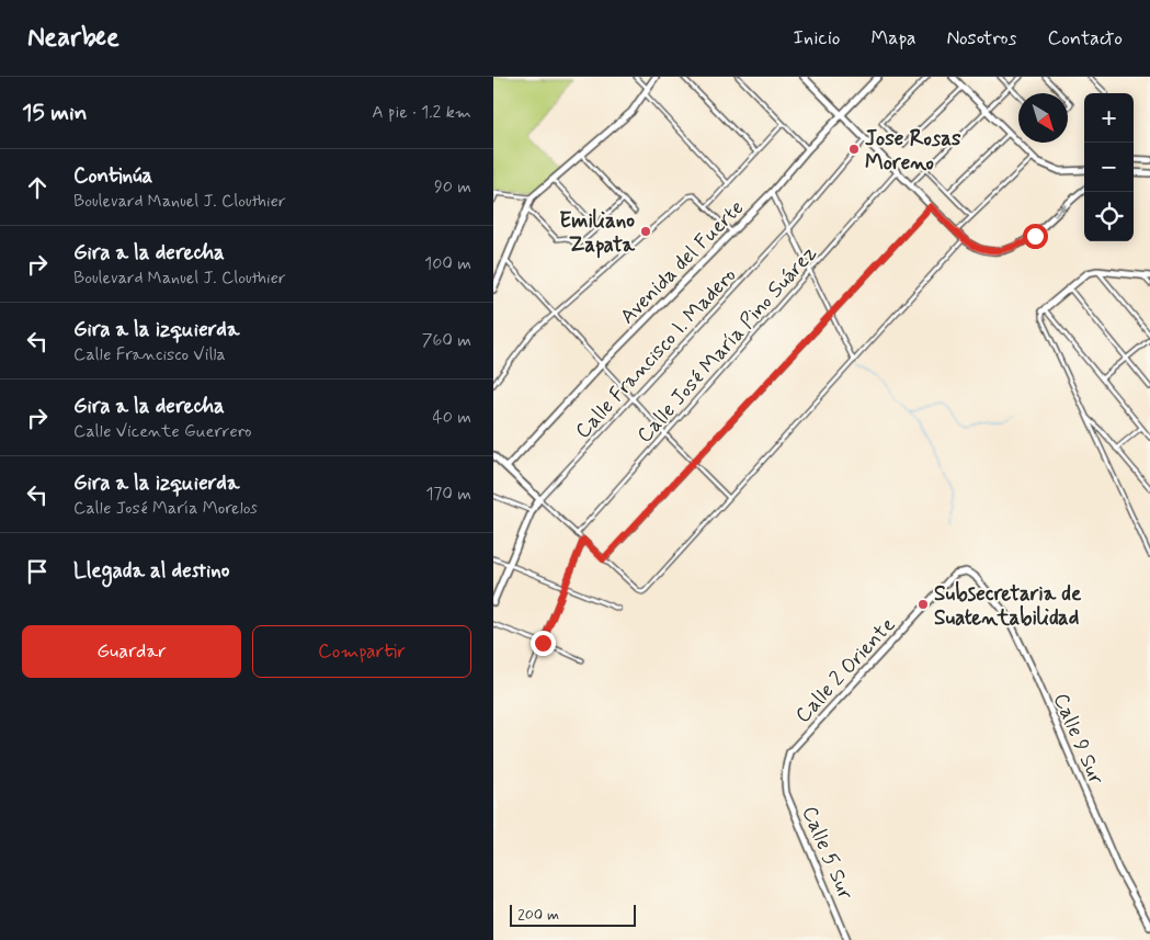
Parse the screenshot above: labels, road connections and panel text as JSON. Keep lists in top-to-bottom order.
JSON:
{
  "streets": {
    "street": [
      "Avenida del Fuerte",
      "Calle José María Pino Suárez",
      "Calle Francisco I. Madero",
      "Calle 2 Oriente",
      "Calle 9 Sur",
      "Calle 5 Sur"
    ]
  },
  "crossings": [
    ["Calle 2 Oriente", "Calle 9 Sur"],
    ["Calle 2 Oriente", "Calle 5 Sur"]
  ],
  "places": ["Jose Rosas Moreno", "Emiliano Zapata", "Subsecretaria de Suatentabilidad"],
  "scale_bar": "200 m",
  "north": "bottom right",
  "page": {
    "header": "Nearbee",
    "nav": [
      "Inicio",
      "Mapa",
      "Nosotros",
      "Contacto"
    ],
    "heading": ["15 min", "A pie · 1.2 km"],
    "map_buttons": ["+", "−"],
    "list": [
      ["Continúa", "Boulevard Manuel J. Clouthier", "90 m"],
      ["Gira a la derecha", "Boulevard Manuel J. Clouthier", "100 m"],
      ["Gira a la izquierda", "Calle Francisco Villa", "760 m"],
      ["Gira a la derecha", "Calle Vicente Guerrero", "40 m"],
      ["Gira a la izquierda", "Calle José María Morelos", "170 m"],
      "Llegada al destino"
    ],
    "buttons": ["Guardar", "Compartir"],
    "scale": "200 m"
  }
}
